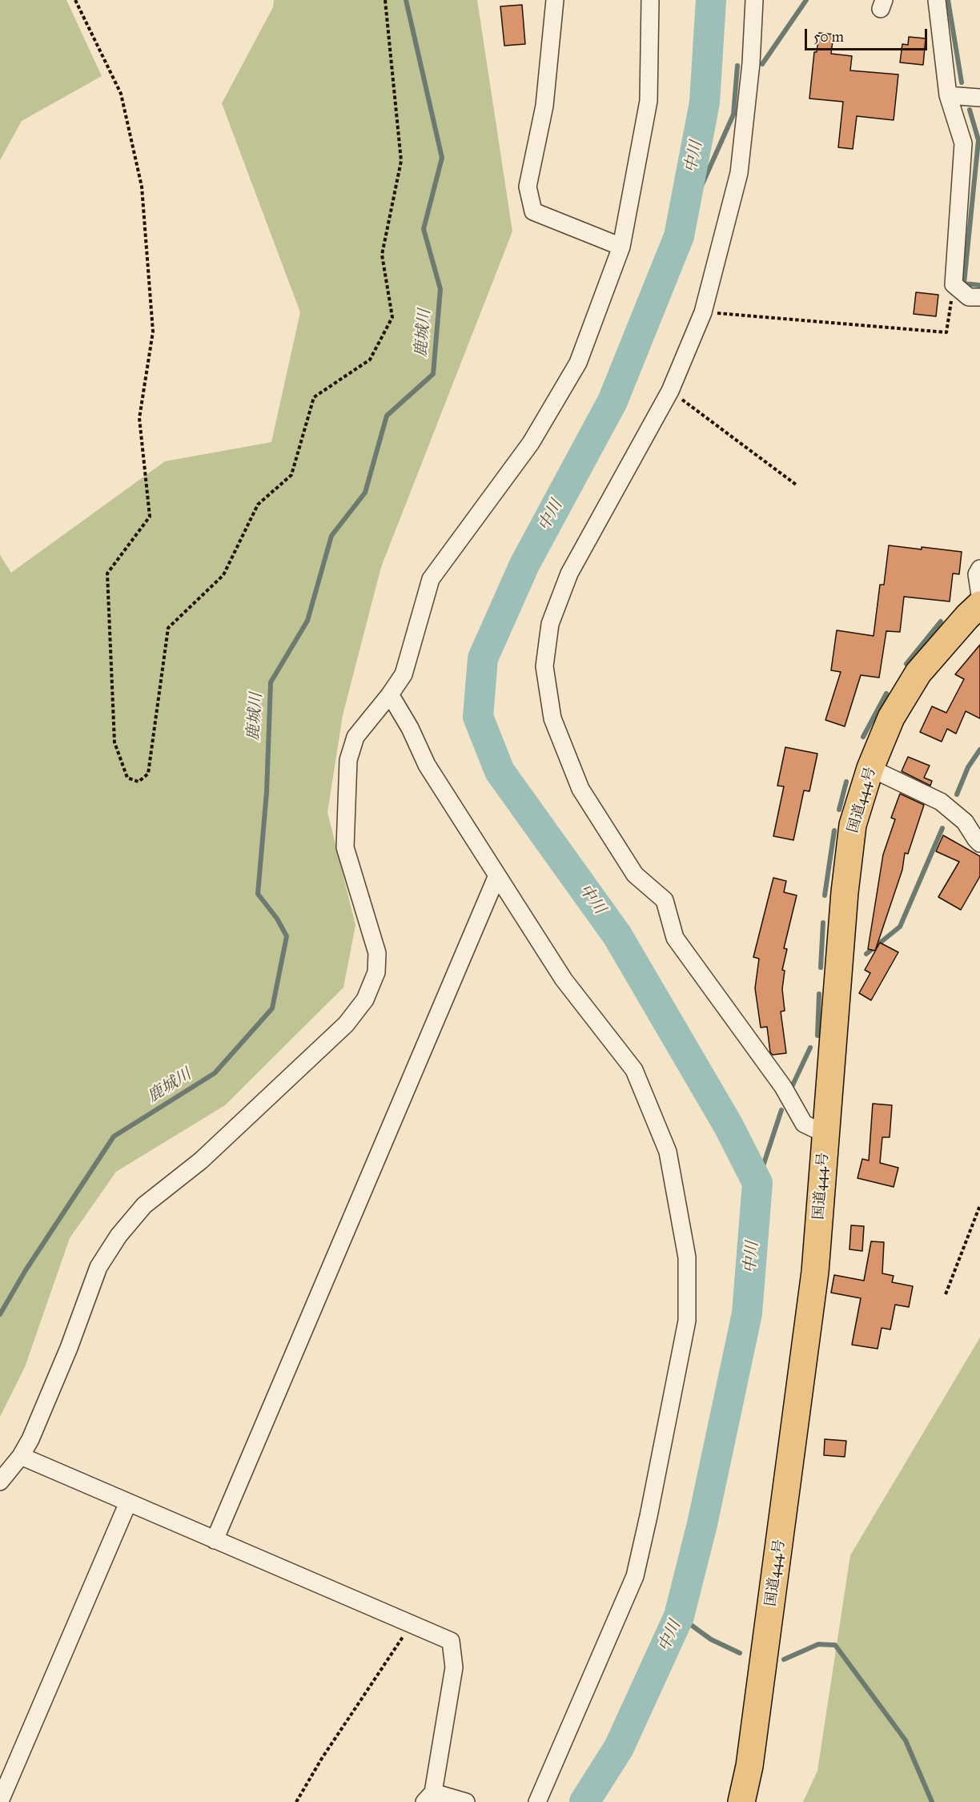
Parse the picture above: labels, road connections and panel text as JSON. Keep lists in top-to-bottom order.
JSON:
{
  "streets": {
    "highway": ["国道444号"]
  },
  "water": ["中川", "鹿城川"],
  "scale_bar": "50 m"
}
